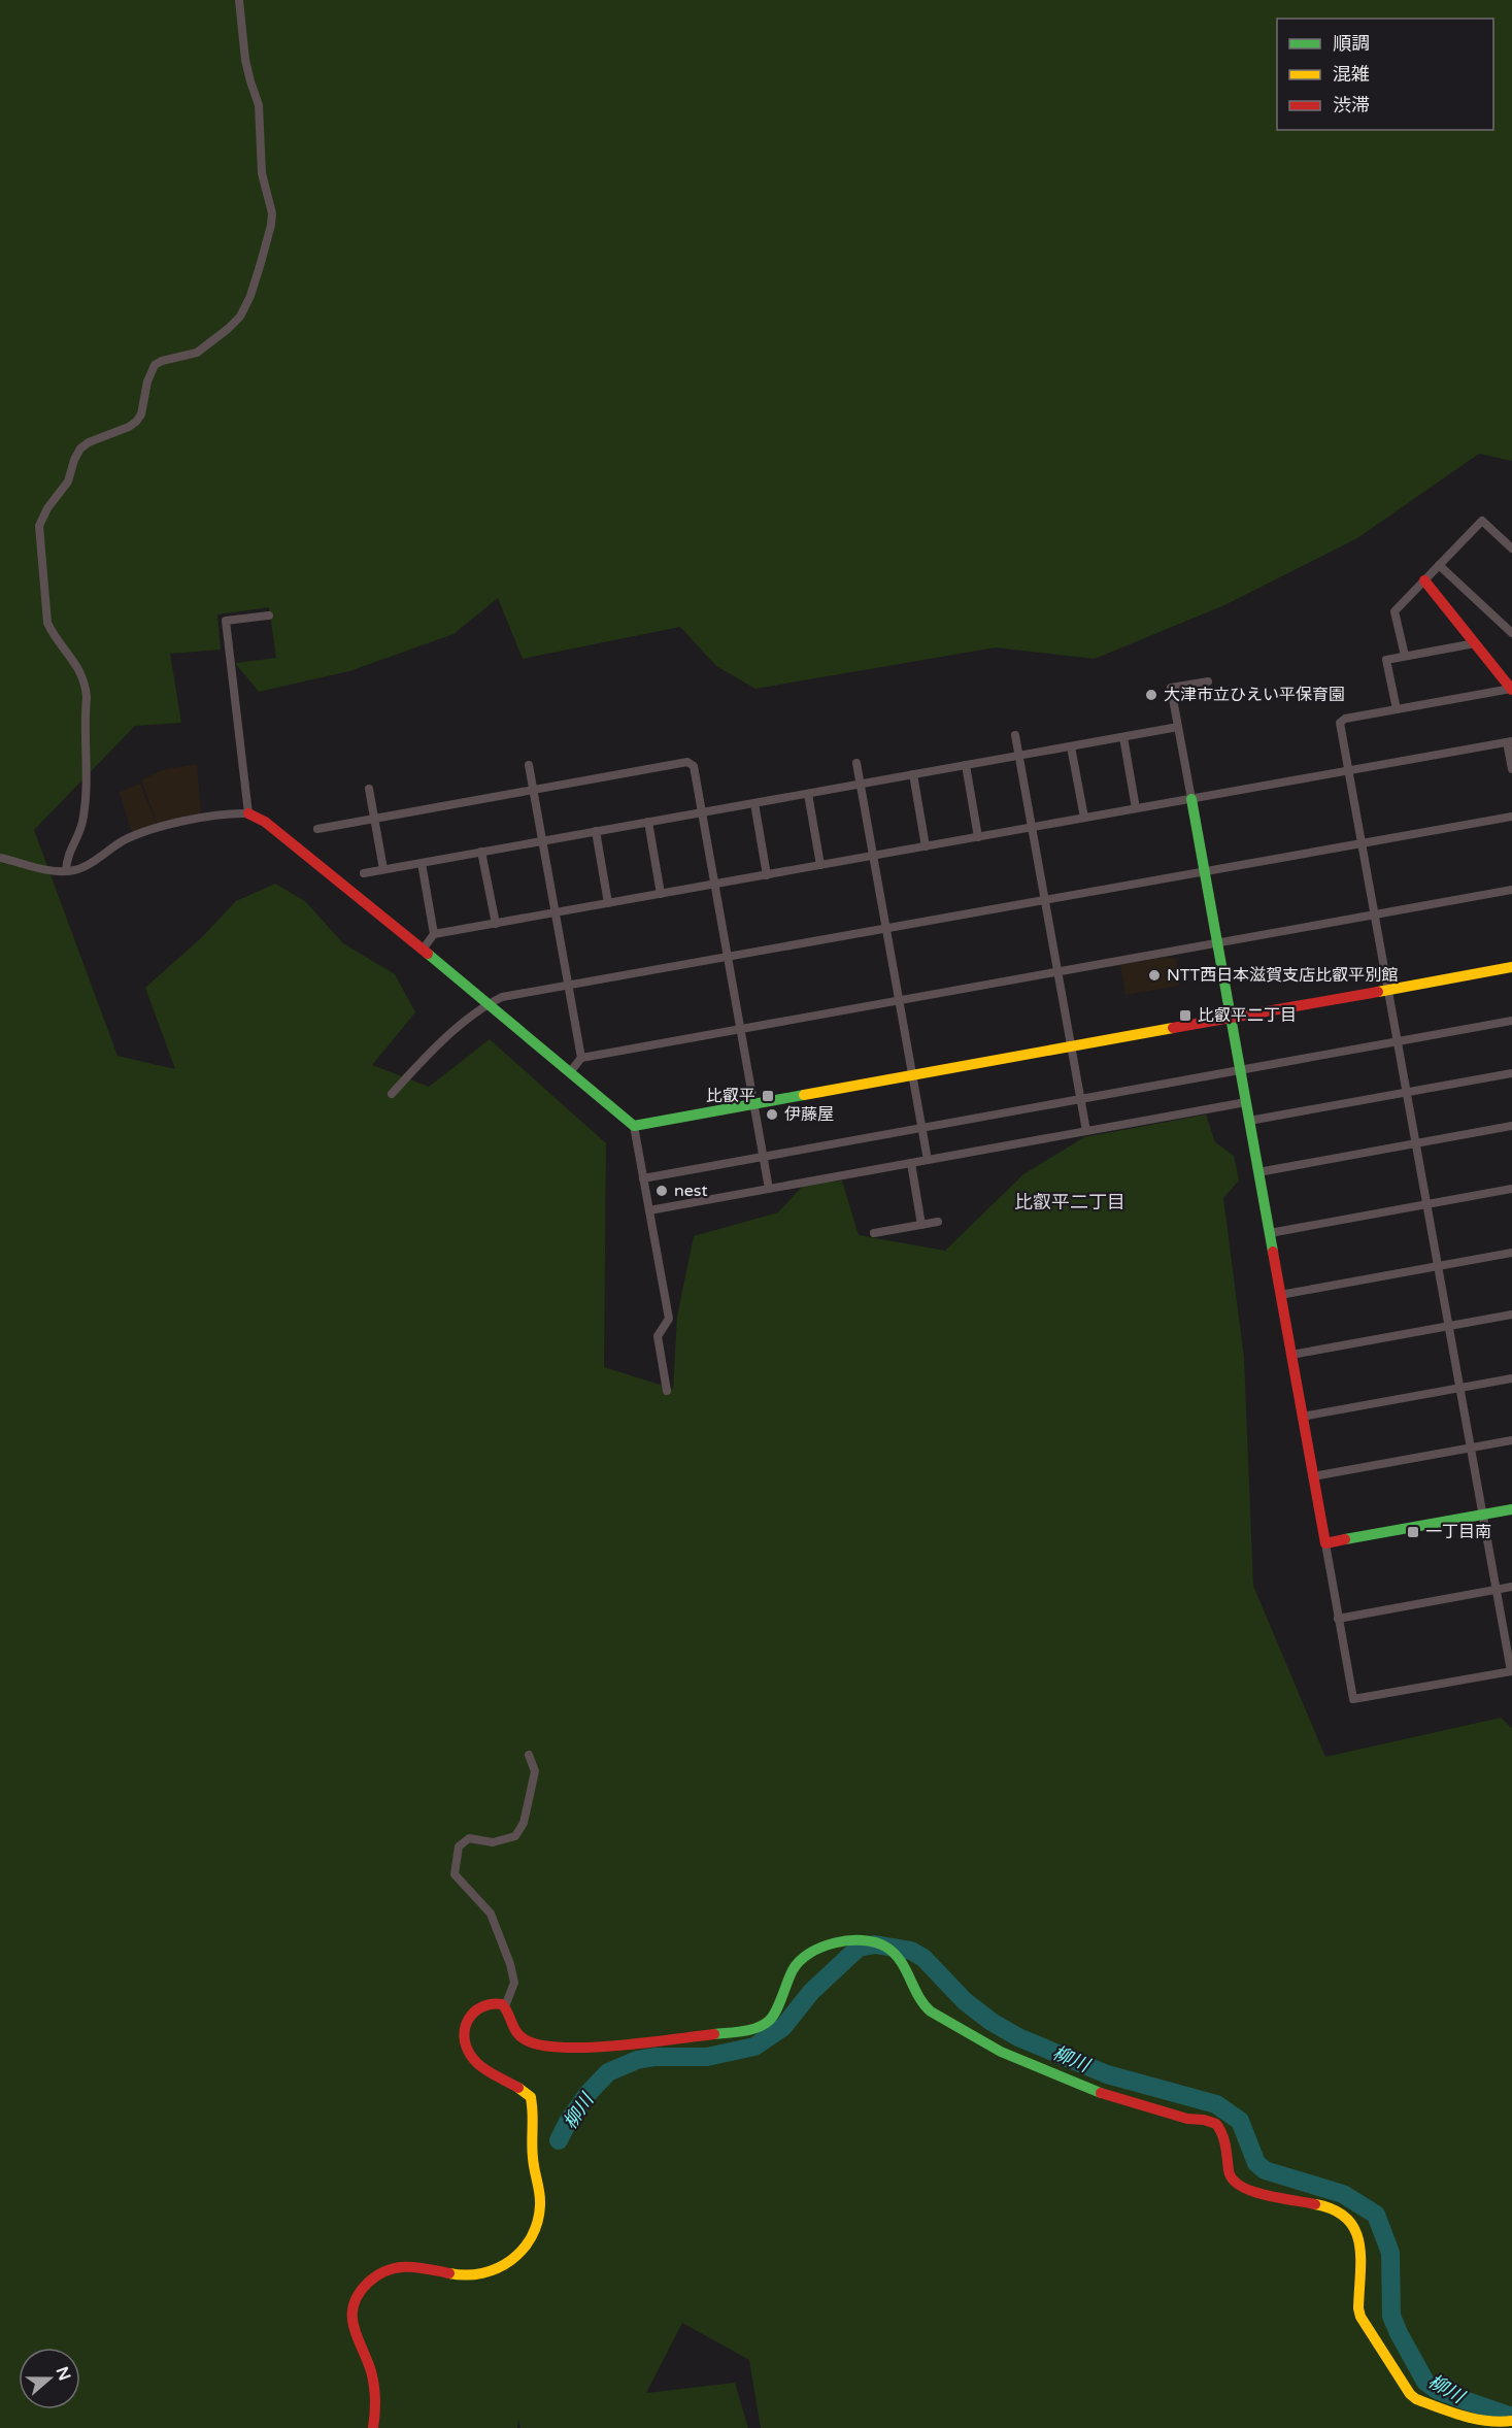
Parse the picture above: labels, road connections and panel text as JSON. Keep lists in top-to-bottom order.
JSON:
{
  "districts": ["比叡平二丁目"],
  "water": ["柳川"],
  "places": {
    "other": [
      "大津市立ひえい平保育園",
      "NTT西日本滋賀支店比叡平別館",
      "伊藤屋",
      "nest"
    ],
    "transit": ["比叡平二丁目", "比叡平", "一丁目南"]
  },
  "legend": ["順調", "混雑", "渋滞"],
  "north": "right"
}
